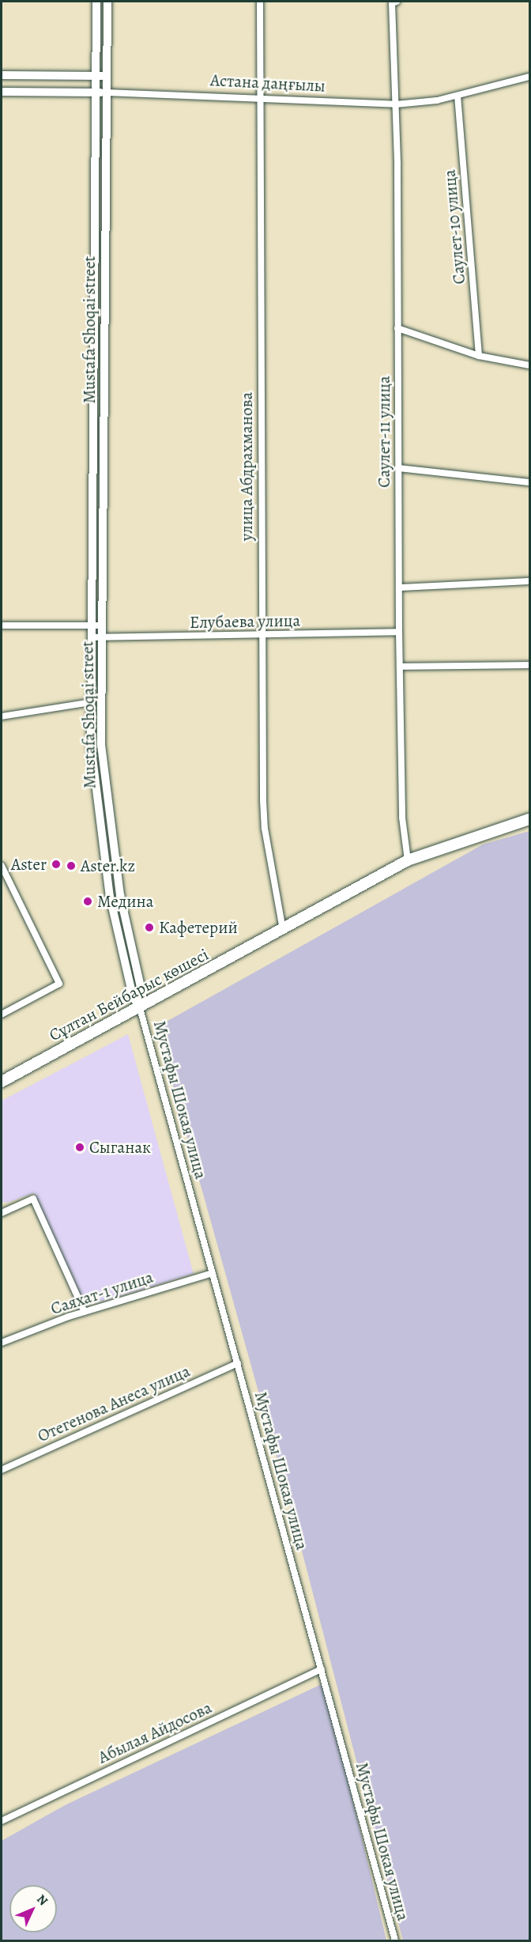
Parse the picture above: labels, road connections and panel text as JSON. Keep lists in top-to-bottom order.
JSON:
{
  "streets": {
    "main road": ["Сұлтан Бейбарыс көшесі"],
    "street": [
      "Астана даңғылы",
      "Саулет-10 улица",
      "Mustafa Shoqai street",
      "Саулет-11 улица",
      "улица Абдрахманова",
      "Елубаева улица",
      "Мустафы Шокая улица",
      "Саяхат-1 улица",
      "Отегенова Анеса улица",
      "Абылая Айдосова"
    ]
  },
  "crossings": [
    ["Астана даңғылы", "Саулет-10 улица"],
    ["Астана даңғылы", "Mustafa Shoqai street"],
    ["Астана даңғылы", "Саулет-11 улица"],
    ["Астана даңғылы", "улица Абдрахманова"],
    ["Mustafa Shoqai street", "Елубаева улица"],
    ["Mustafa Shoqai street", "Сұлтан Бейбарыс көшесі"],
    ["Mustafa Shoqai street", "Мустафы Шокая улица"],
    ["Саулет-11 улица", "Елубаева улица"],
    ["Саулет-11 улица", "Сұлтан Бейбарыс көшесі"],
    ["улица Абдрахманова", "Елубаева улица"],
    ["улица Абдрахманова", "Сұлтан Бейбарыс көшесі"],
    ["Сұлтан Бейбарыс көшесі", "Мустафы Шокая улица"],
    ["Мустафы Шокая улица", "Саяхат-1 улица"],
    ["Мустафы Шокая улица", "Отегенова Анеса улица"],
    ["Мустафы Шокая улица", "Абылая Айдосова"]
  ],
  "places": [
    "Aster",
    "Aster.kz",
    "Медина",
    "Кафетерий",
    "Сыганак"
  ],
  "north": "top right"
}
